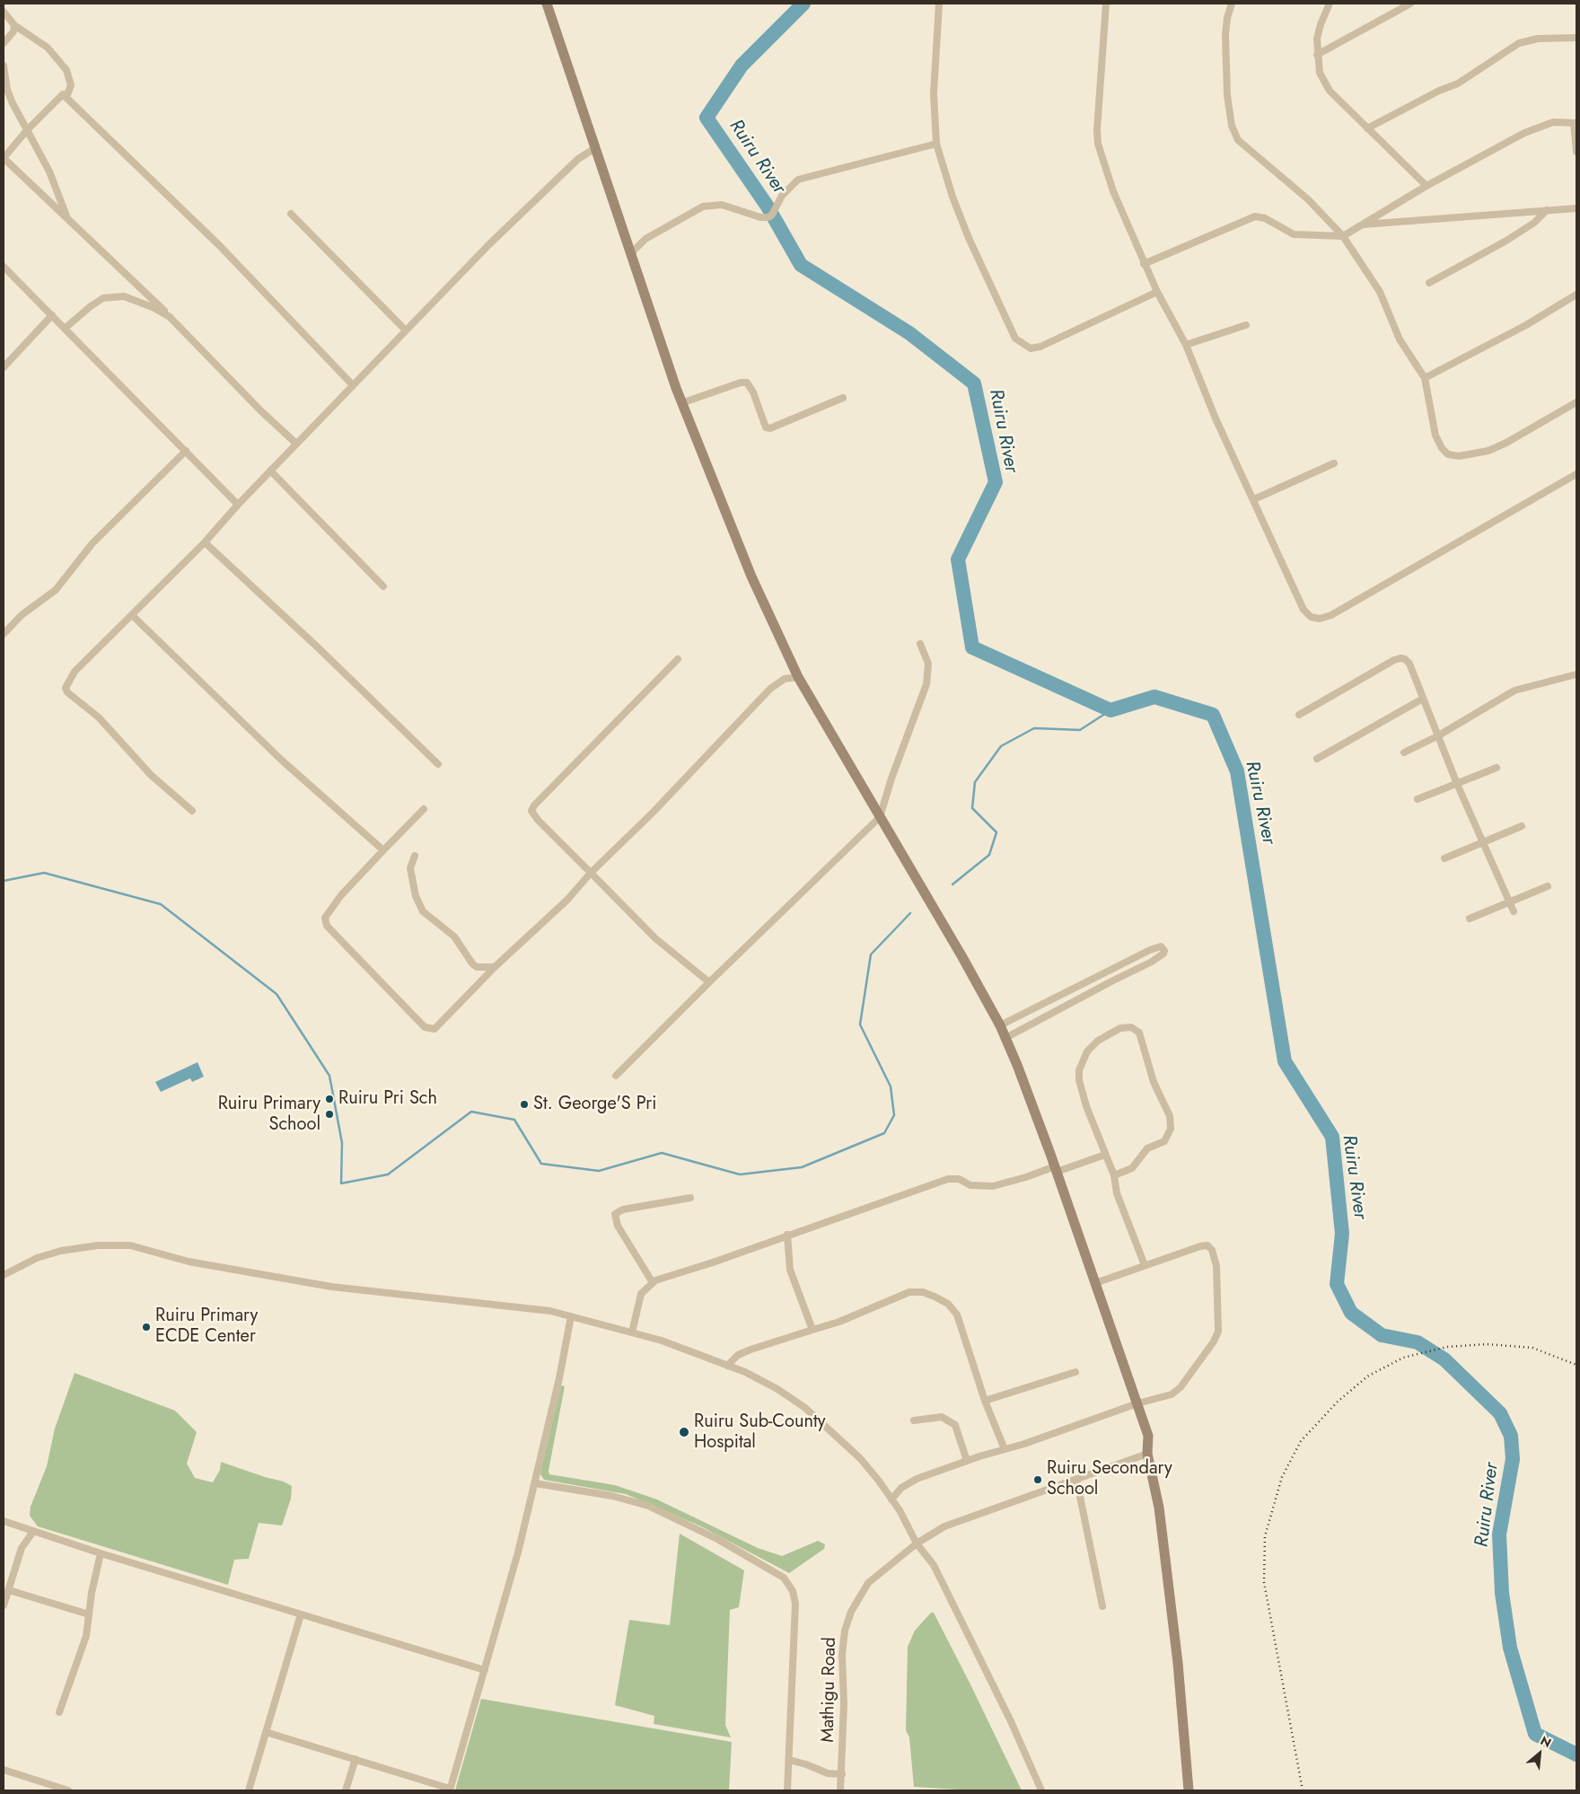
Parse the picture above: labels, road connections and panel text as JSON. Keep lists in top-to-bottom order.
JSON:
{
  "streets": {
    "street": ["Mathigu Road"]
  },
  "water": ["Ruiru River"],
  "places": [
    "Ruiru Pri Sch",
    "St. George'S Pri",
    "Ruiru Primary School",
    "Ruiru Primary ECDE Center",
    "Ruiru Sub-County Hospital",
    "Ruiru Secondary School"
  ],
  "north": "top right"
}
